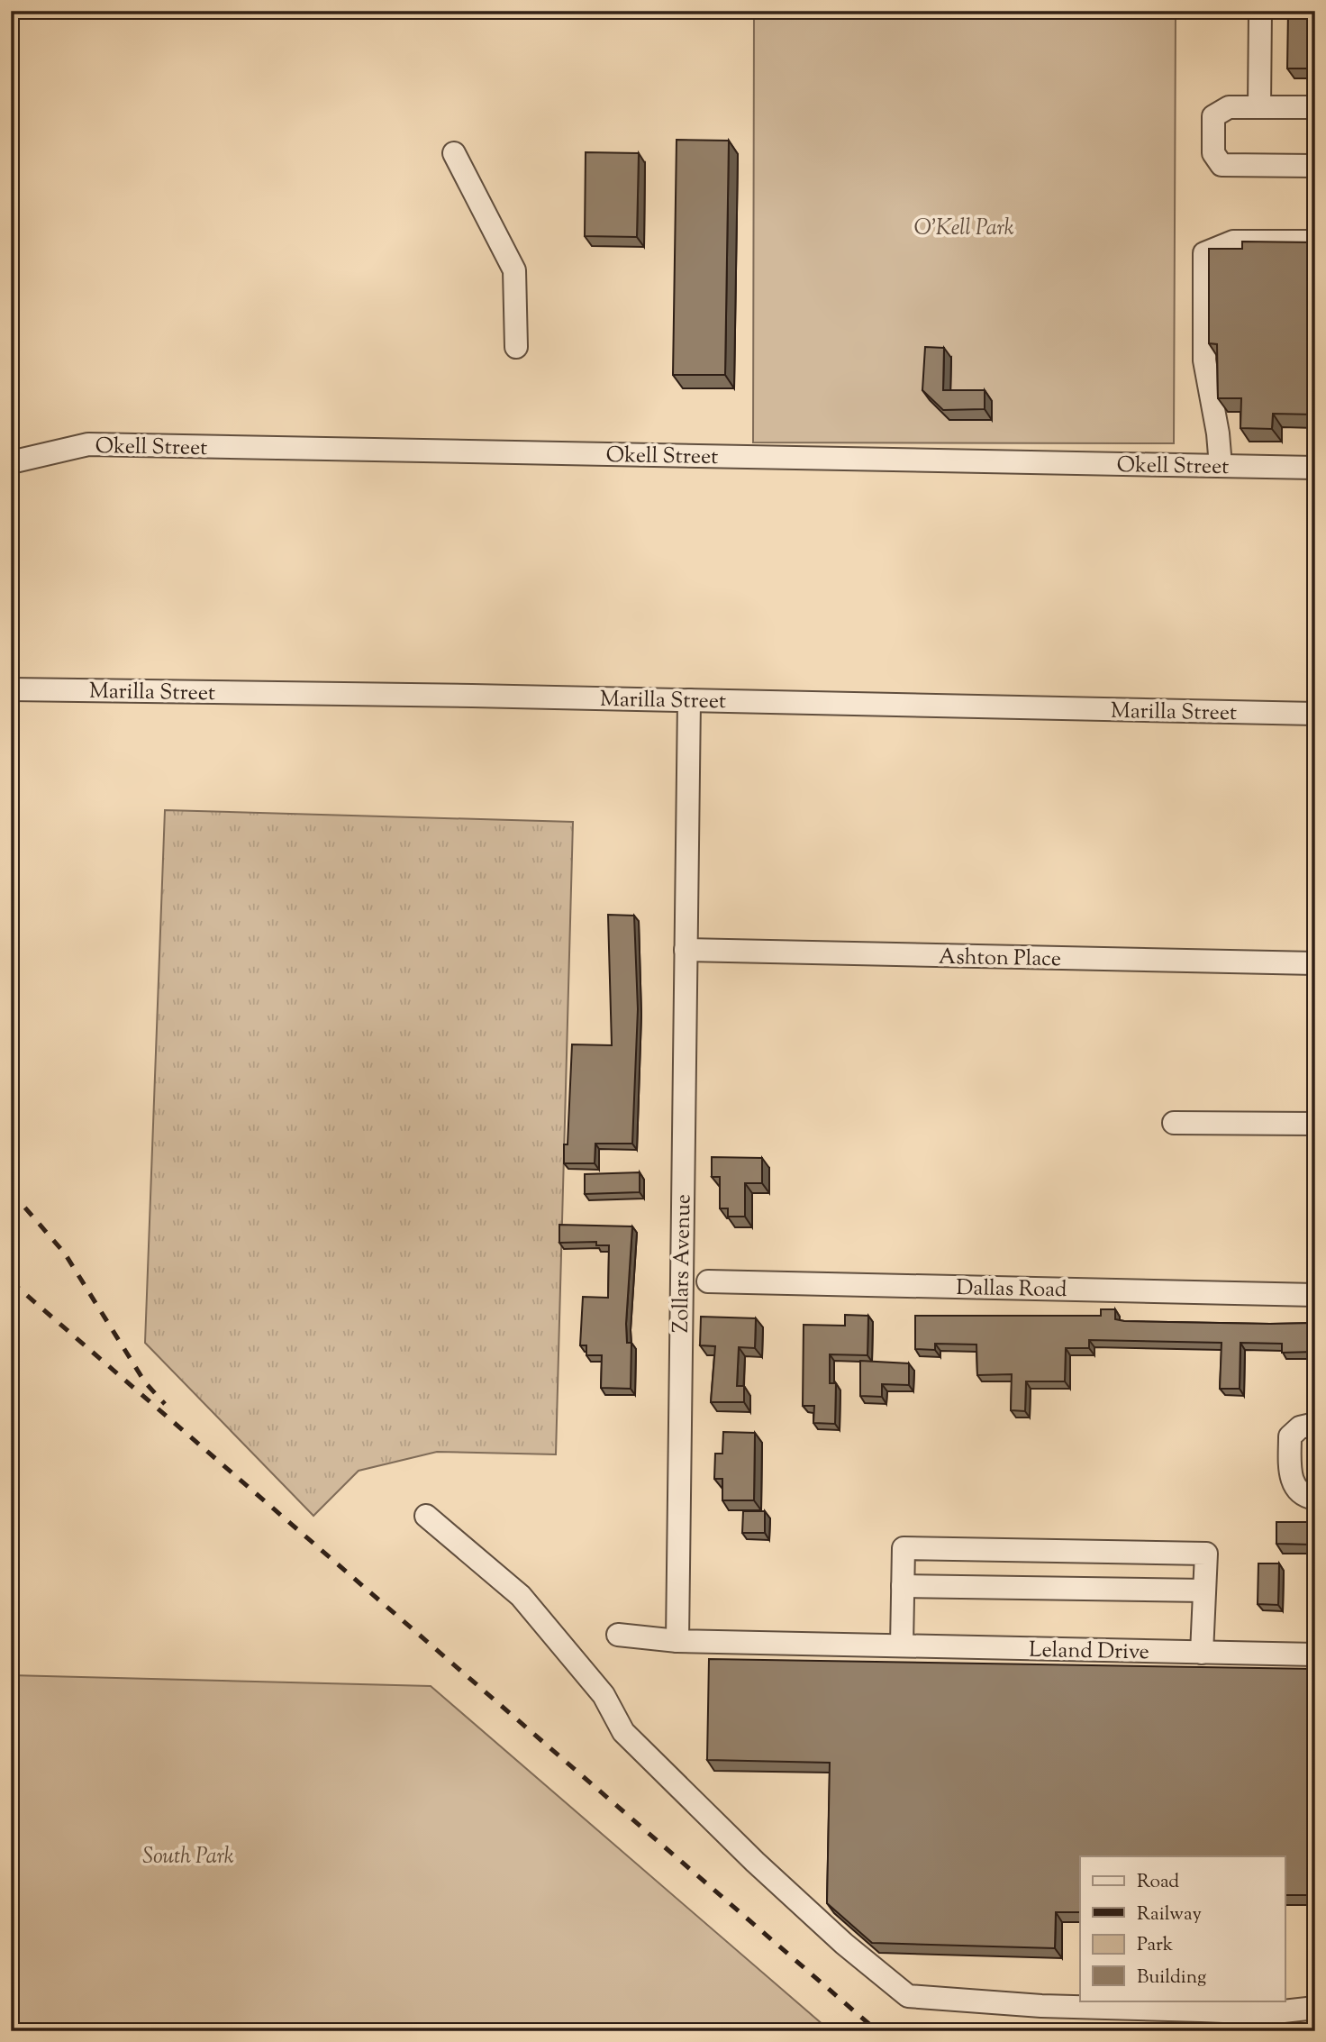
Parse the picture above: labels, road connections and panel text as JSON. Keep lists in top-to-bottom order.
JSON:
{
  "streets": {
    "street": [
      "Okell Street",
      "Marilla Street",
      "Ashton Place",
      "Zollars Avenue",
      "Dallas Road",
      "Leland Drive"
    ]
  },
  "crossings": [
    ["Marilla Street", "Zollars Avenue"],
    ["Ashton Place", "Zollars Avenue"],
    ["Zollars Avenue", "Leland Drive"]
  ],
  "parks": ["O'Kell Park", "South Park"],
  "legend": [
    "Road",
    "Railway",
    "Park",
    "Building"
  ]
}
